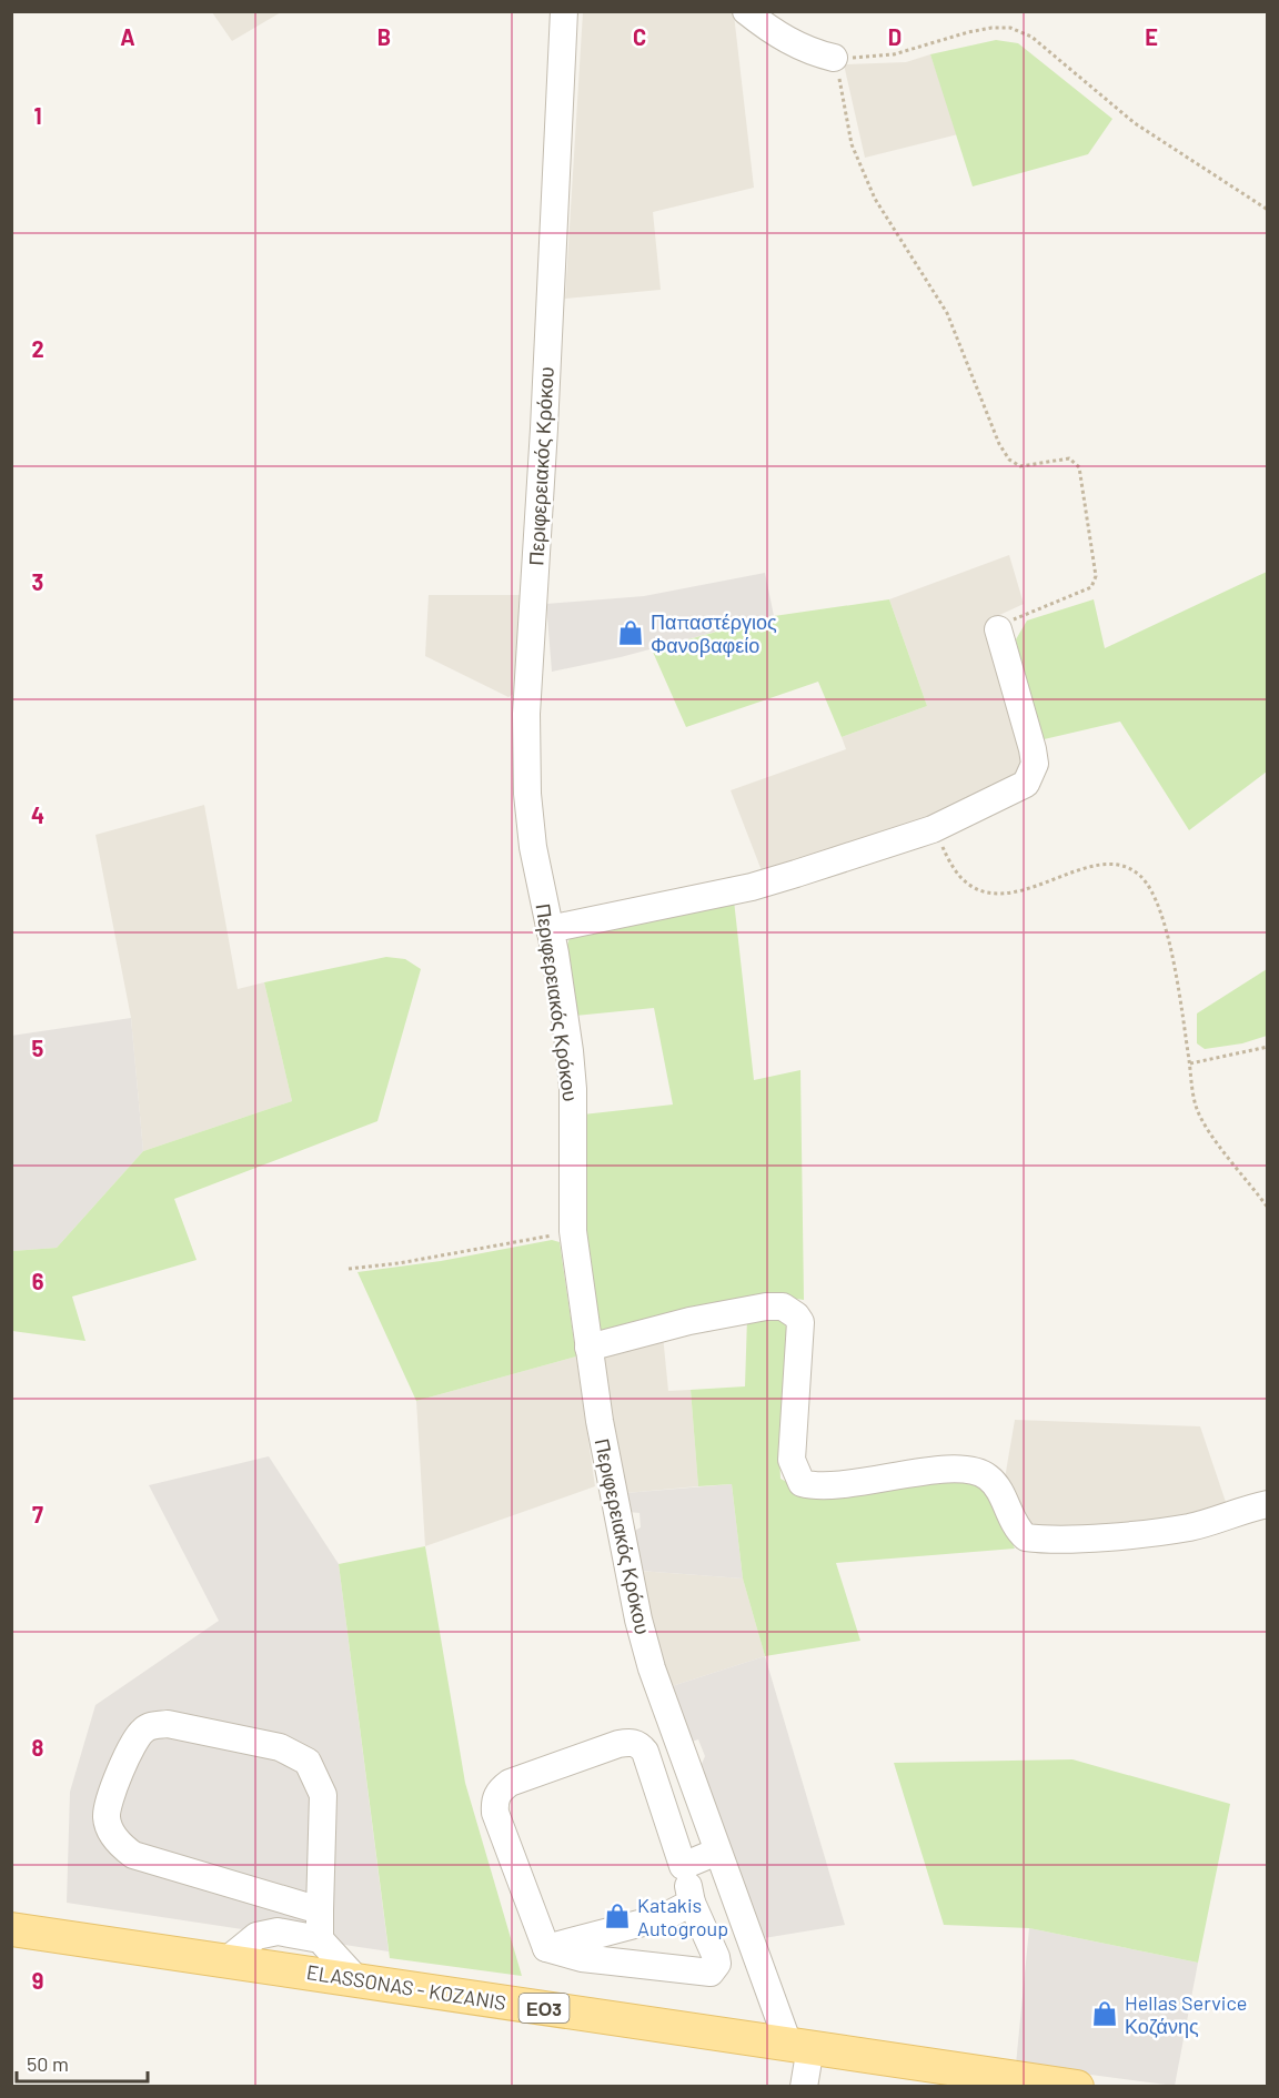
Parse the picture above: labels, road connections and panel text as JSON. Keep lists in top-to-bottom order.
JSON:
{
  "streets": {
    "main road": ["ELASSONAS - KOZANIS", "ΕΟ3"],
    "street": ["Περιφερειακός Κρόκου"]
  },
  "crossings": [
    ["Περιφερειακός Κρόκου", "ELASSONAS - KOZANIS"]
  ],
  "places": {
    "shop": ["Παπαστέργιος Φανοβαφείο", "Katakis Autogroup", "Hellas Service Κοζάνης"]
  },
  "scale_bar": "50 m",
  "grid": {
    "columns": [
      "A",
      "B",
      "C",
      "D",
      "E"
    ],
    "rows": [
      "1",
      "2",
      "3",
      "4",
      "5",
      "6",
      "7",
      "8",
      "9"
    ]
  }
}
